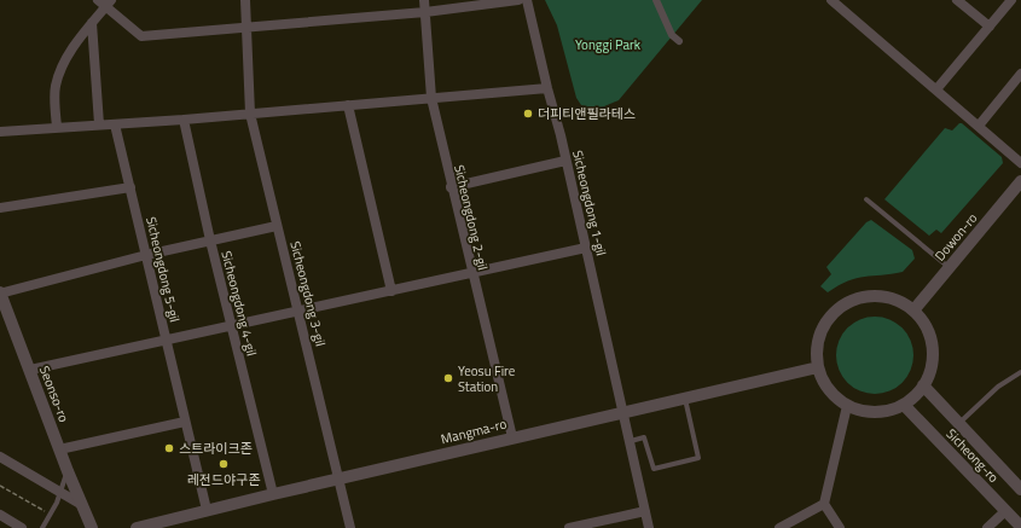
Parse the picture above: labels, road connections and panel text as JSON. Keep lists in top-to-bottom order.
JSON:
{
  "streets": {
    "street": [
      "Sicheongdong 1-gil",
      "Sicheongdong 2-gil",
      "Dowon-ro",
      "Sicheongdong 5-gil",
      "Sicheongdong 3-gil",
      "Sicheongdong 4-gil",
      "Seonso-ro",
      "Mangma-ro",
      "Sicheong-ro"
    ]
  },
  "crossings": [
    ["Sicheongdong 1-gil", "Mangma-ro"],
    ["Sicheongdong 2-gil", "Mangma-ro"],
    ["Dowon-ro", "Mangma-ro"],
    ["Dowon-ro", "Sicheong-ro"],
    ["Sicheongdong 5-gil", "Mangma-ro"],
    ["Sicheongdong 3-gil", "Mangma-ro"],
    ["Sicheongdong 4-gil", "Mangma-ro"],
    ["Mangma-ro", "Sicheong-ro"]
  ],
  "parks": ["Yonggi Park"],
  "places": [
    "더피티앤필라테스",
    "Yeosu Fire Station",
    "스트라이크존",
    "레전드야구존"
  ]
}
